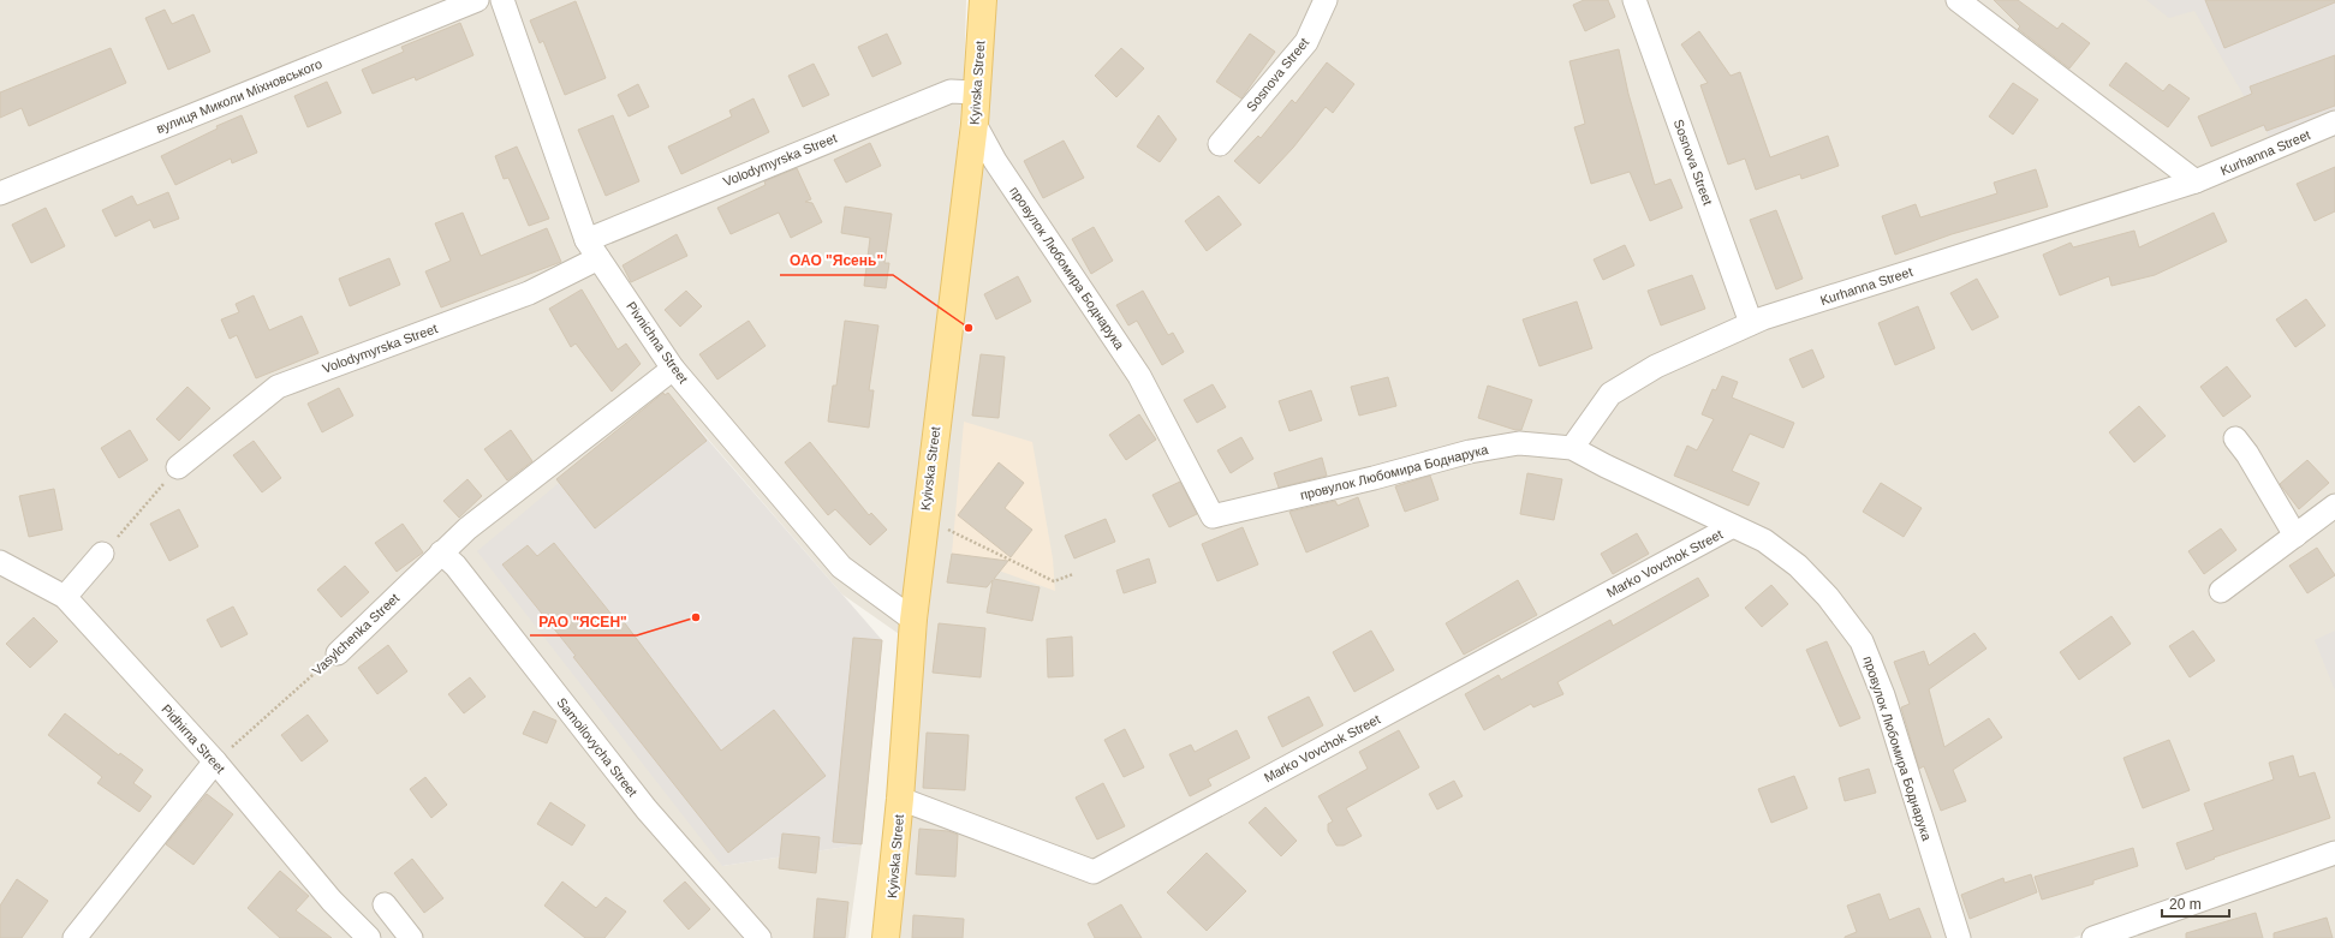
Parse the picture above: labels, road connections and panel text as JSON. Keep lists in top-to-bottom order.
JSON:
{
  "streets": {
    "main road": ["Kyivska Street"],
    "street": [
      "Sosnova Street",
      "вулиця Миколи Міхновського",
      "Kurhanna Street",
      "Volodymyrska Street",
      "провулок Любомира Боднарука",
      "Pivnichna Street",
      "Marko Vovchok Street",
      "Vasylchenka Street",
      "Pidhirna Street",
      "Samoilovycha Street"
    ]
  },
  "crossings": [
    ["Sosnova Street", "Kurhanna Street"],
    ["Kyivska Street", "Volodymyrska Street"],
    ["Kyivska Street", "провулок Любомира Боднарука"],
    ["Kyivska Street", "Pivnichna Street"],
    ["Kyivska Street", "Marko Vovchok Street"],
    ["Kurhanna Street", "провулок Любомира Боднарука"],
    ["Volodymyrska Street", "Pivnichna Street"],
    ["провулок Любомира Боднарука", "Marko Vovchok Street"],
    ["Pivnichna Street", "Vasylchenka Street"],
    ["Vasylchenka Street", "Pidhirna Street"],
    ["Vasylchenka Street", "Samoilovycha Street"]
  ],
  "places": ["ОАО \"Ясень\"", "РАО \"ЯСЕН\""],
  "scale_bar": "20 m"
}
